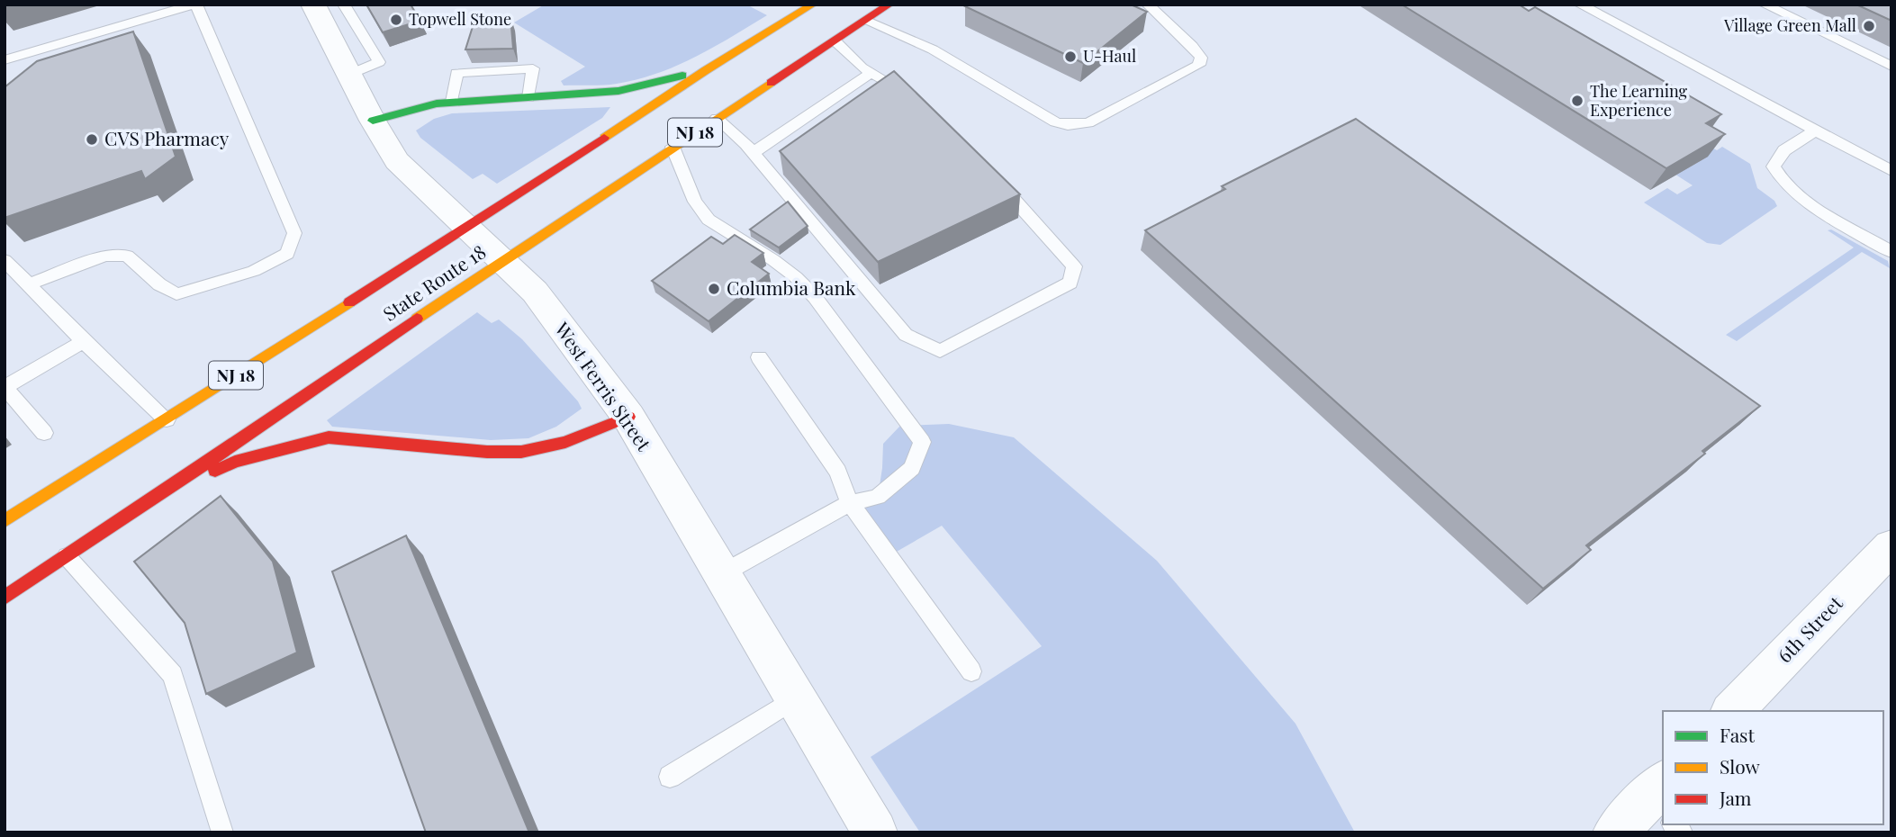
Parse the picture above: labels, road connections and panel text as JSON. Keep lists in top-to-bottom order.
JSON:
{
  "streets": {
    "highway": ["NJ 18", "State Route 18"],
    "street": ["West Ferris Street", "6th Street"]
  },
  "crossings": [
    ["State Route 18", "West Ferris Street"]
  ],
  "places": [
    "Topwell Stone",
    "Village Green Mall",
    "U-Haul",
    "The Learning Experience",
    "CVS Pharmacy",
    "Columbia Bank"
  ],
  "legend": ["Fast", "Slow", "Jam"]
}
